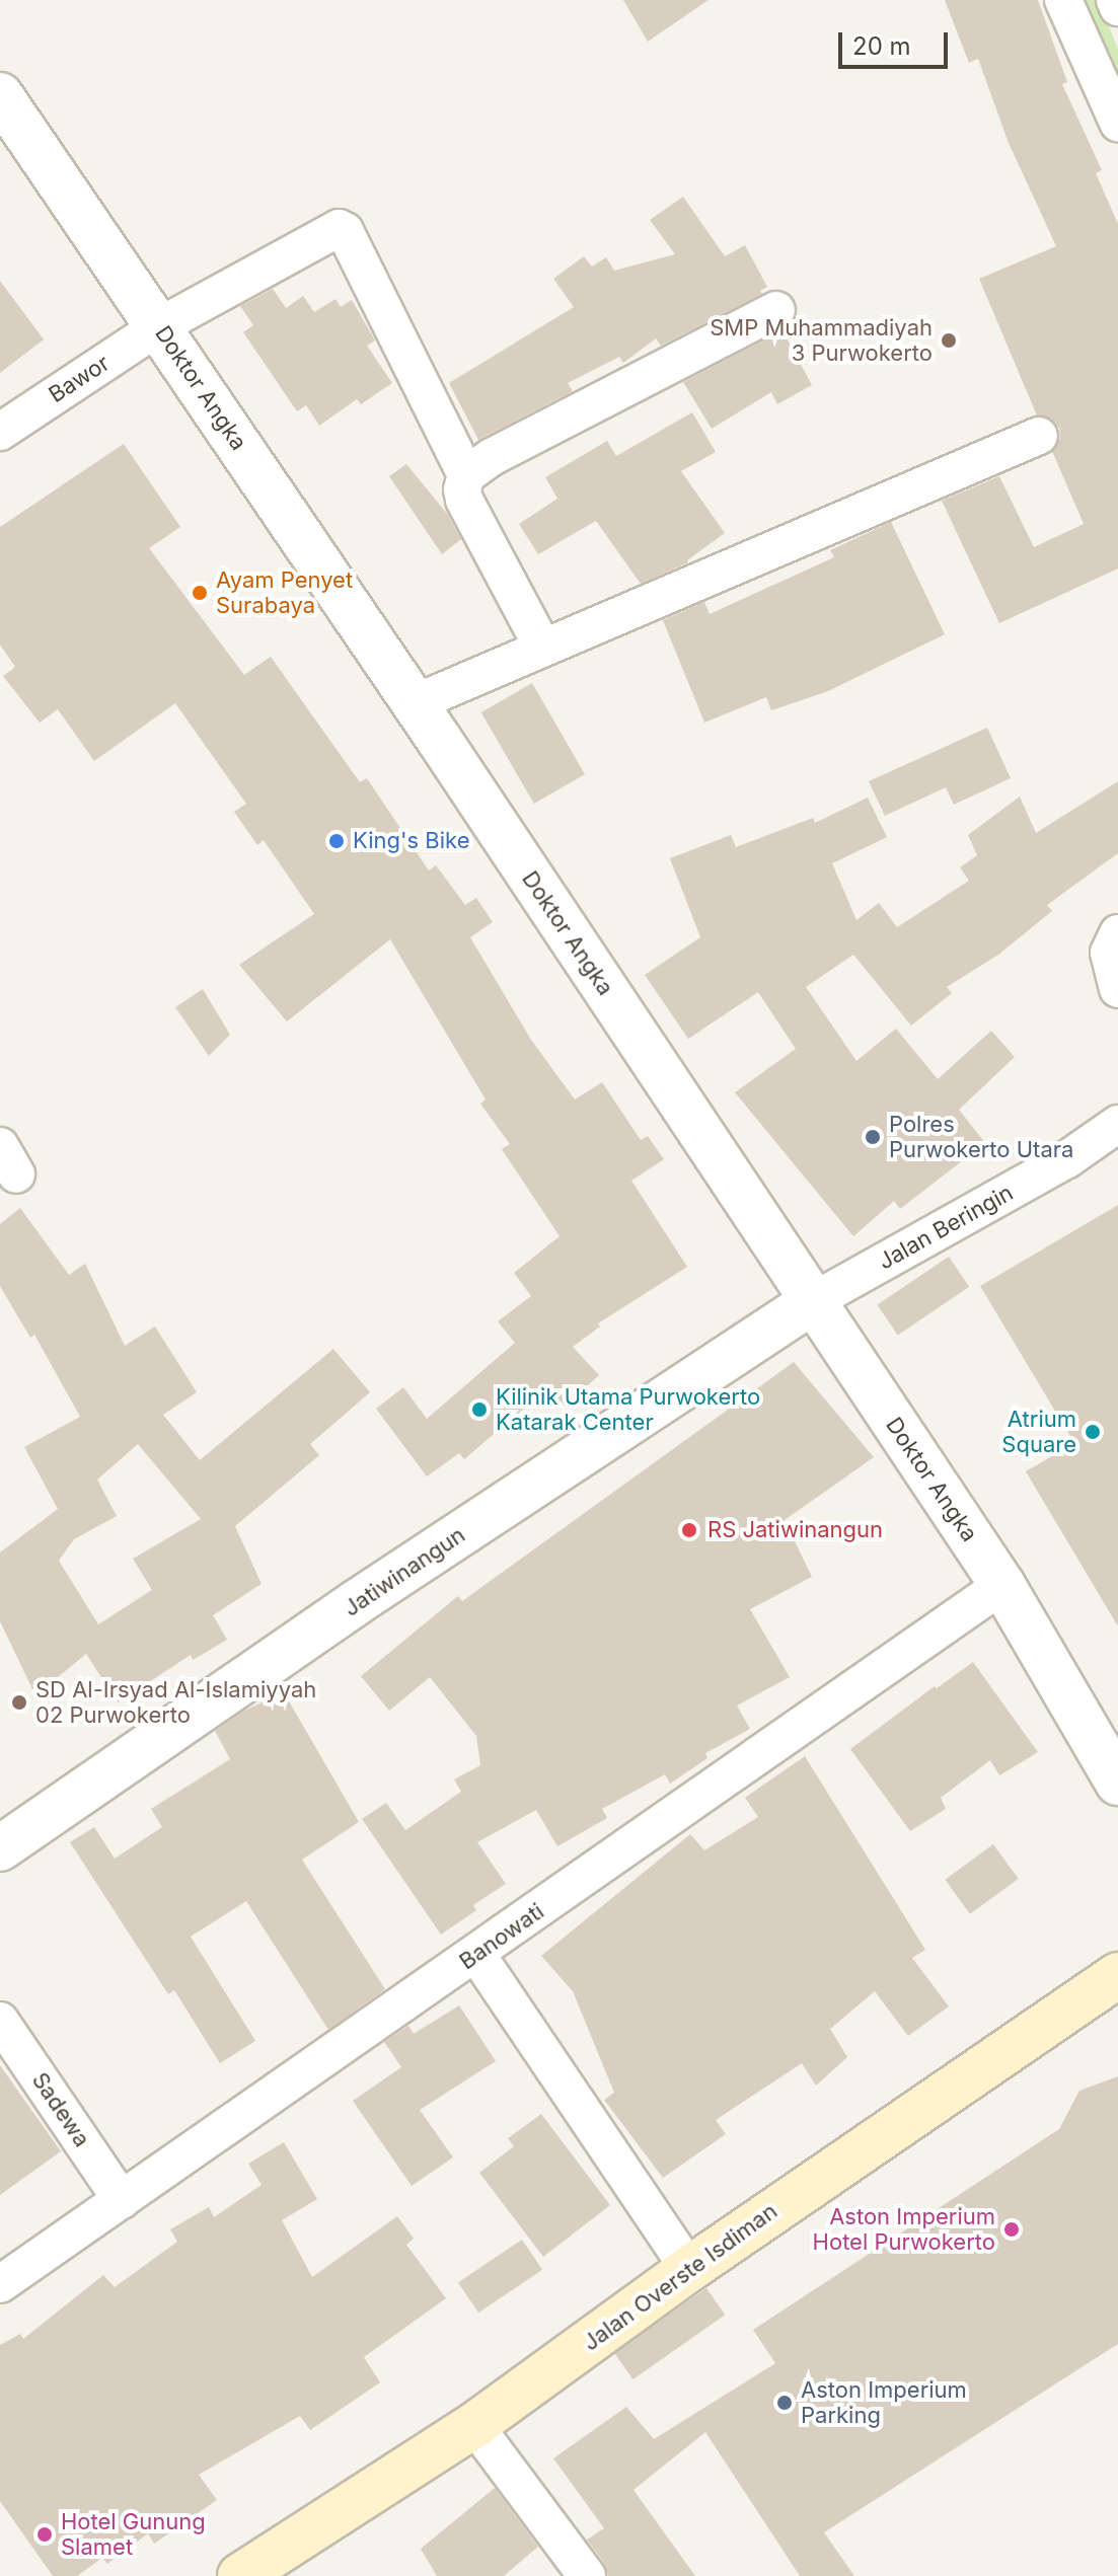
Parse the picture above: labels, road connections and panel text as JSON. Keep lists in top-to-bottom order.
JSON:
{
  "streets": {
    "main road": ["Jalan Overste Isdiman"],
    "street": [
      "Bawor",
      "Doktor Angka",
      "Jalan Beringin",
      "Jatiwinangun",
      "Banowati",
      "Sadewa"
    ]
  },
  "crossings": [
    ["Bawor", "Doktor Angka"],
    ["Doktor Angka", "Jalan Beringin"],
    ["Doktor Angka", "Jatiwinangun"],
    ["Doktor Angka", "Banowati"],
    ["Jalan Beringin", "Jatiwinangun"],
    ["Banowati", "Sadewa"]
  ],
  "places": [
    "SMP Muhammadiyah 3 Purwokerto",
    "Ayam Penyet Surabaya",
    "King's Bike",
    "Polres Purwokerto Utara",
    "Kilinik Utama Purwokerto Katarak Center",
    "Atrium Square",
    "RS Jatiwinangun",
    "SD Al-Irsyad Al-Islamiyyah 02 Purwokerto",
    "Aston Imperium Hotel Purwokerto",
    "Aston Imperium Parking",
    "Hotel Gunung Slamet"
  ],
  "scale_bar": "20 m"
}
